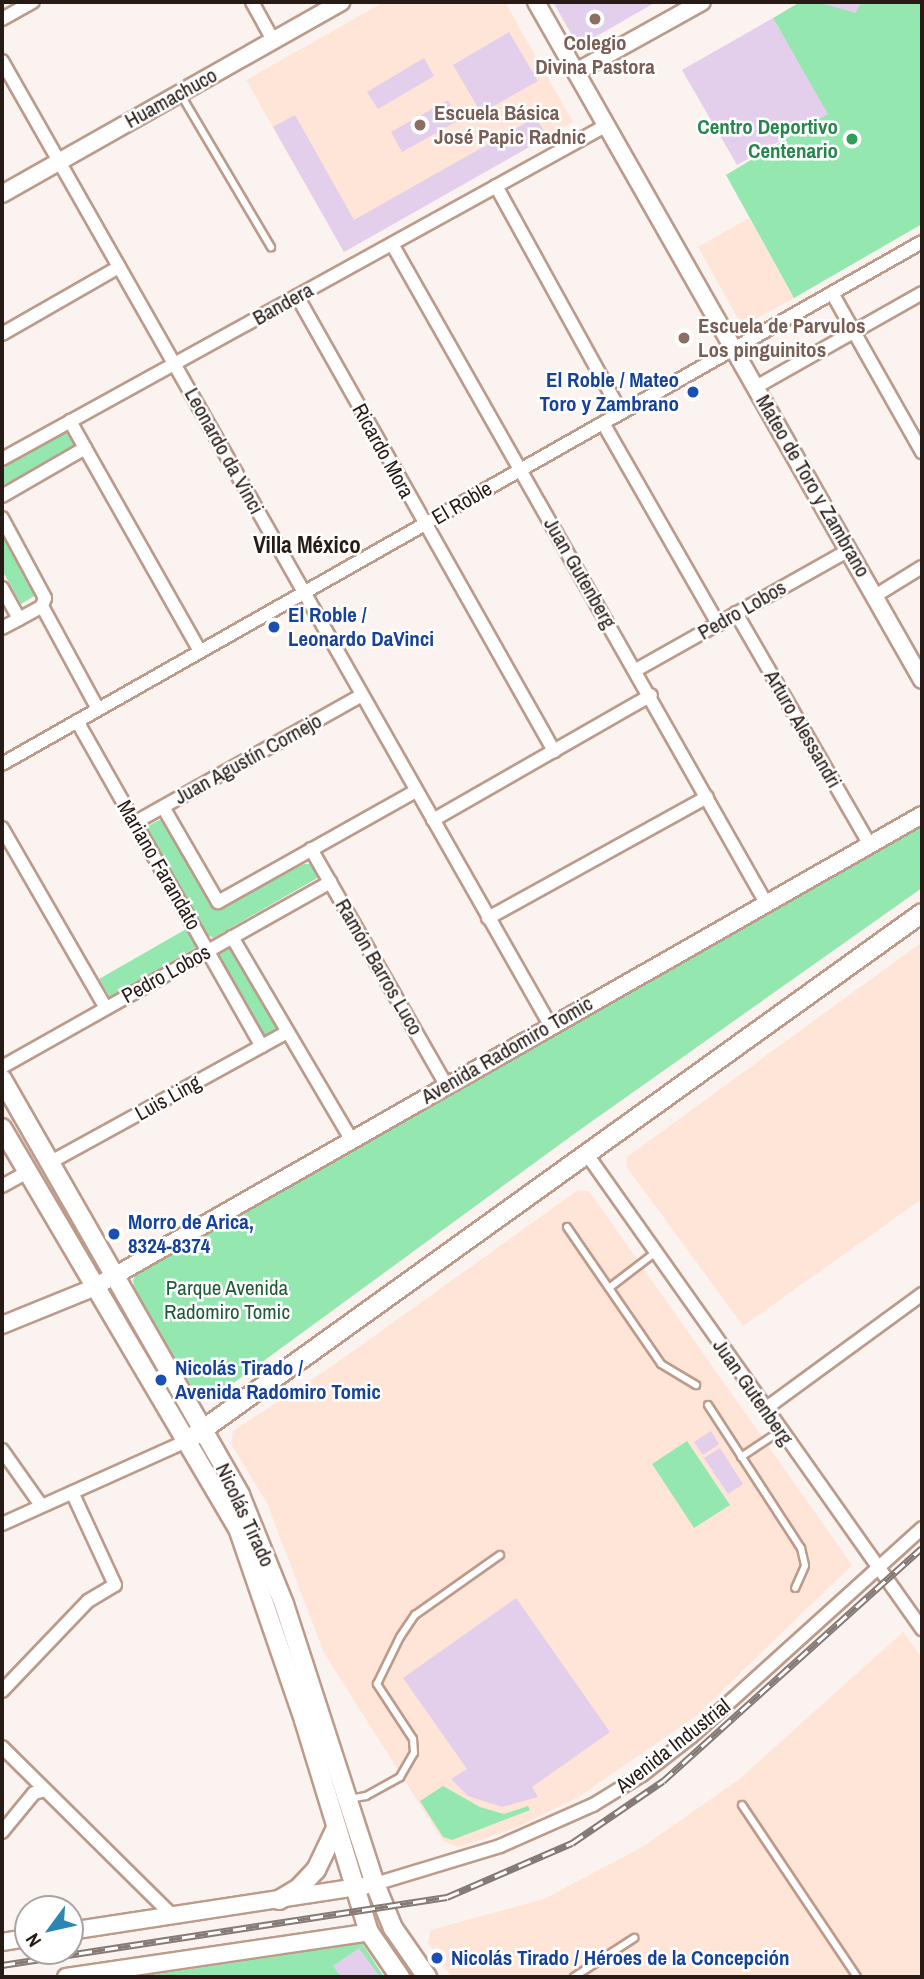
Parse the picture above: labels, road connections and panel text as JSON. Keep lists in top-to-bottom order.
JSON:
{
  "streets": {
    "main road": ["Nicolás Tirado"],
    "street": [
      "Huamachuco",
      "Bandera",
      "Leonardo da Vinci",
      "Ricardo Mora",
      "Mateo de Toro y Zambrano",
      "El Roble",
      "Juan Gutenberg",
      "Pedro Lobos",
      "Arturo Alessandri",
      "Juan Agustín Cornejo",
      "Mariano Farandato",
      "Ramón Barros Luco",
      "Avenida Radomiro Tomic",
      "Luis Ling",
      "Avenida Industrial"
    ]
  },
  "crossings": [
    ["Huamachuco", "Leonardo da Vinci"],
    ["Bandera", "Leonardo da Vinci"],
    ["Bandera", "Ricardo Mora"],
    ["Bandera", "Mateo de Toro y Zambrano"],
    ["Bandera", "Juan Gutenberg"],
    ["Leonardo da Vinci", "El Roble"],
    ["Leonardo da Vinci", "Juan Agustín Cornejo"],
    ["Leonardo da Vinci", "Avenida Radomiro Tomic"],
    ["Ricardo Mora", "El Roble"],
    ["Mateo de Toro y Zambrano", "El Roble"],
    ["Mateo de Toro y Zambrano", "Pedro Lobos"],
    ["El Roble", "Juan Gutenberg"],
    ["El Roble", "Mariano Farandato"],
    ["Juan Gutenberg", "Pedro Lobos"],
    ["Juan Gutenberg", "Avenida Radomiro Tomic"],
    ["Juan Gutenberg", "Avenida Industrial"],
    ["Pedro Lobos", "Arturo Alessandri"],
    ["Pedro Lobos", "Mariano Farandato"],
    ["Pedro Lobos", "Ramón Barros Luco"],
    ["Arturo Alessandri", "Avenida Radomiro Tomic"],
    ["Juan Agustín Cornejo", "Mariano Farandato"],
    ["Mariano Farandato", "Ramón Barros Luco"],
    ["Mariano Farandato", "Avenida Radomiro Tomic"],
    ["Mariano Farandato", "Luis Ling"],
    ["Ramón Barros Luco", "Avenida Radomiro Tomic"],
    ["Avenida Radomiro Tomic", "Nicolás Tirado"],
    ["Luis Ling", "Nicolás Tirado"],
    ["Nicolás Tirado", "Avenida Industrial"]
  ],
  "districts": ["Villa México"],
  "parks": ["Parque Avenida Radomiro Tomic"],
  "places": [
    "Colegio Divina Pastora",
    "Escuela Básica José Papic Radnic",
    "Centro Deportivo Centenario",
    "Escuela de Parvulos Los pinguinitos",
    "El Roble / Mateo Toro y Zambrano",
    "El Roble / Leonardo DaVinci",
    "Morro de Arica, 8324-8374",
    "Nicolás Tirado / Avenida Radomiro Tomic",
    "Nicolás Tirado / Héroes de la Concepción"
  ],
  "north": "bottom left"
}
